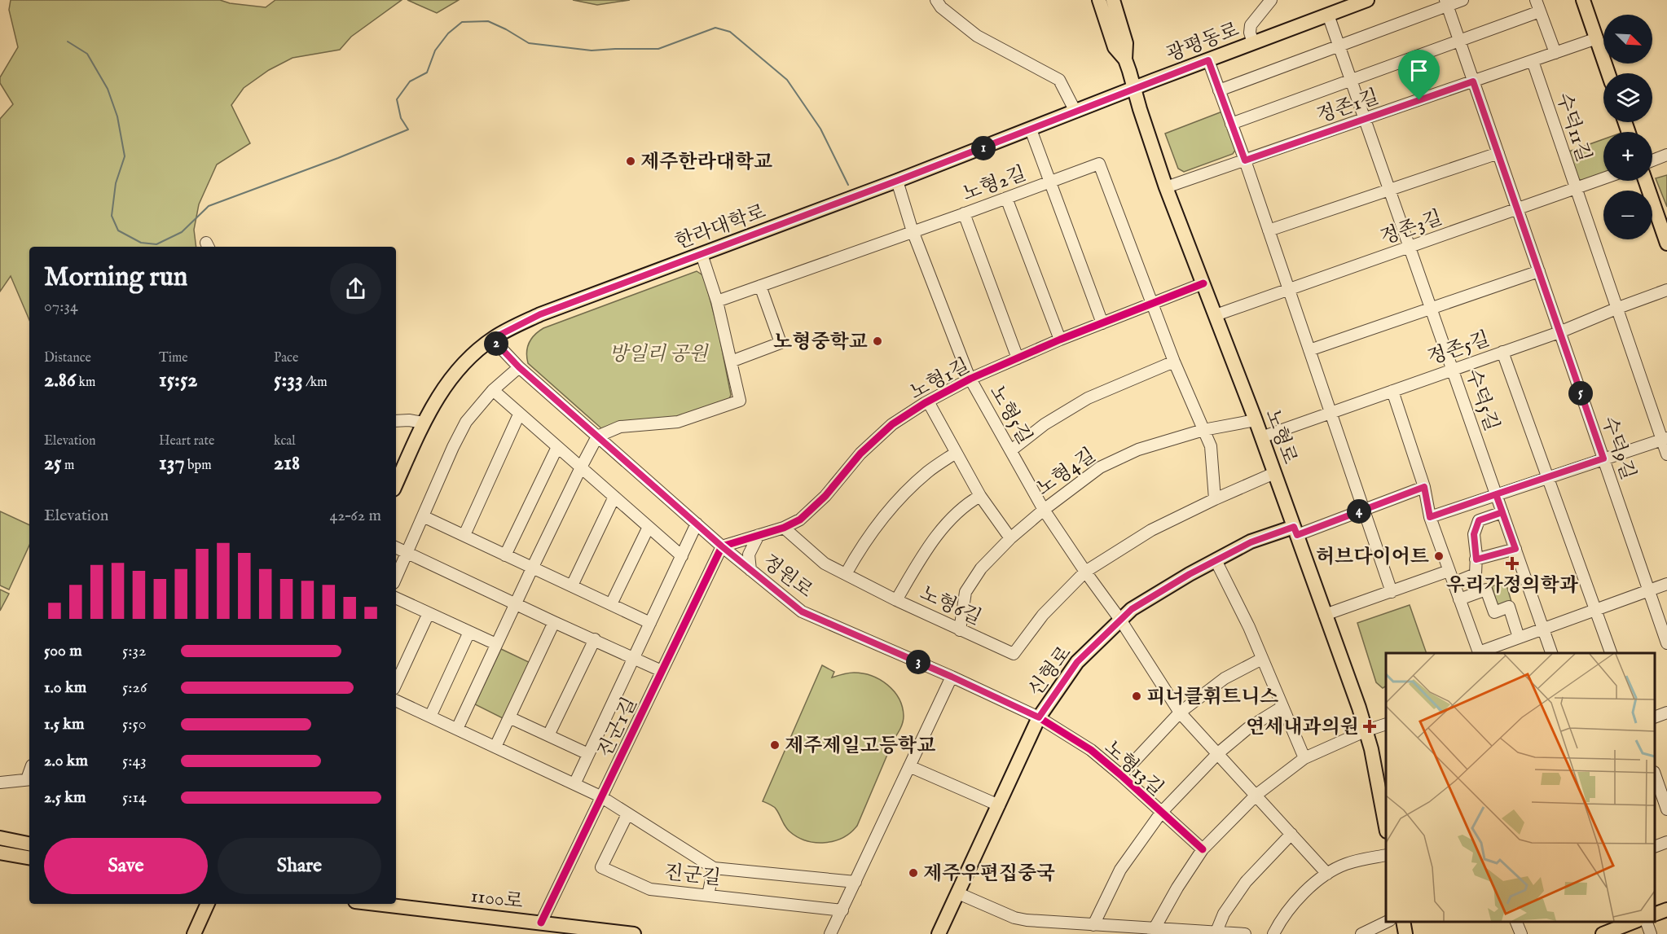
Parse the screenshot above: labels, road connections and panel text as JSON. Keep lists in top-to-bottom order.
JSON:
{
  "streets": {
    "main road": [
      "광평동로",
      "한라대학로",
      "노형로",
      "신형로",
      "1100로"
    ],
    "street": [
      "정존1길",
      "수덕11길",
      "노형2길",
      "정존3길",
      "정존5길",
      "노형1길",
      "수덕5길",
      "노형5길",
      "수덕9길",
      "노형4길",
      "정원로",
      "노형6길",
      "진군1길",
      "노형13길",
      "진군길"
    ]
  },
  "crossings": [
    ["광평동로", "한라대학로"],
    ["광평동로", "수덕5길"],
    ["광평동로", "노형로"],
    ["정존1길", "수덕11길"],
    ["정존1길", "수덕5길"],
    ["정존1길", "노형로"],
    ["정존1길", "수덕9길"],
    ["수덕11길", "정존3길"],
    ["수덕11길", "정존5길"],
    ["노형2길", "노형1길"],
    ["노형2길", "노형5길"],
    ["한라대학로", "노형5길"],
    ["한라대학로", "노형로"],
    ["한라대학로", "정원로"],
    ["정존3길", "수덕5길"],
    ["정존3길", "노형로"],
    ["정존3길", "수덕9길"],
    ["정존5길", "수덕5길"],
    ["정존5길", "노형로"],
    ["정존5길", "수덕9길"],
    ["노형1길", "노형5길"],
    ["노형1길", "노형로"],
    ["노형1길", "정원로"],
    ["노형1길", "노형6길"],
    ["노형1길", "진군1길"],
    ["노형5길", "노형4길"],
    ["노형5길", "노형6길"],
    ["노형5길", "신형로"],
    ["노형로", "노형4길"],
    ["노형로", "신형로"],
    ["노형4길", "노형6길"],
    ["정원로", "신형로"],
    ["정원로", "진군1길"],
    ["정원로", "노형13길"],
    ["신형로", "노형13길"],
    ["진군1길", "진군길"],
    ["진군1길", "1100로"]
  ],
  "parks": ["방일리 공원"],
  "places": {
    "other": [
      "제주한라대학교",
      "노형중학교",
      "허브다이어트",
      "피너클휘트니스",
      "제주제일고등학교",
      "제주우편집중국"
    ],
    "health": ["우리가정의학과", "연세내과의원"]
  },
  "north": "bottom right",
  "page": {
    "map_buttons": ["+", "−"],
    "pins": [
      "1",
      "2",
      "5",
      "4",
      "3"
    ],
    "heading": ["Morning run", "07:34"],
    "stats": [
      ["Distance", "2.86 km"],
      ["Time", "15:52"],
      ["Pace", "5:33 /km"],
      ["Elevation", "25 m"],
      ["Heart rate", "137 bpm"],
      ["kcal", "218"]
    ],
    "chart": ["Elevation", "42–62 m"],
    "list": [
      {
        "name": "500 m",
        "note": "5:32"
      },
      {
        "name": "1.0 km",
        "note": "5:26"
      },
      {
        "name": "1.5 km",
        "note": "5:50"
      },
      {
        "name": "2.0 km",
        "note": "5:43"
      },
      {
        "name": "2.5 km",
        "note": "5:14"
      }
    ],
    "buttons": ["Save", "Share"]
  }
}
